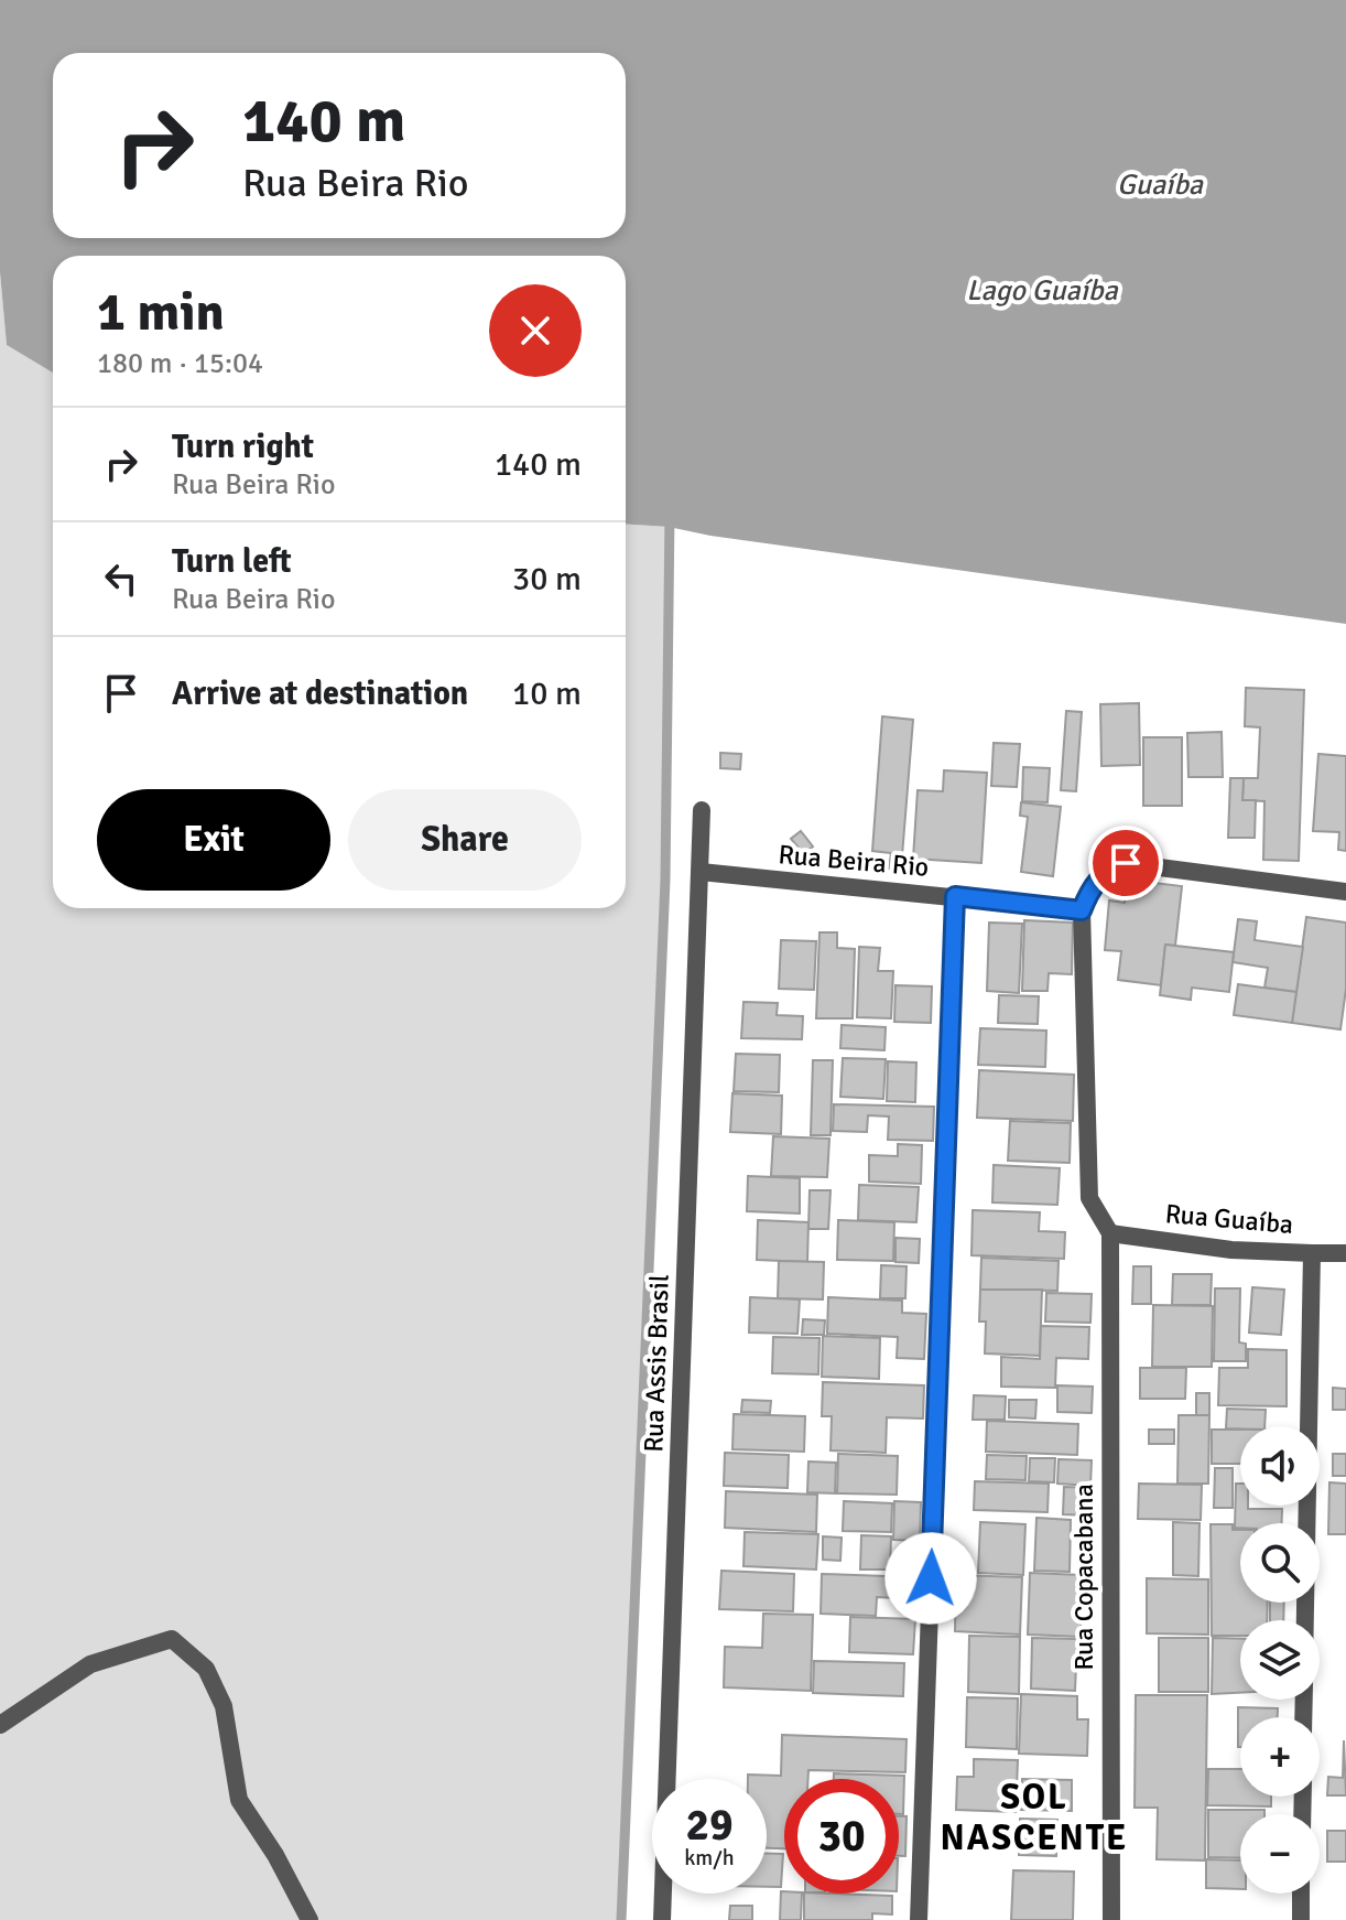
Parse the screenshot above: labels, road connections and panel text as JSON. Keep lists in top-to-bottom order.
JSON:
{
  "streets": {
    "street": [
      "Rua Beira Rio",
      "Rua Guaíba",
      "Rua Assis Brasil",
      "Rua Copacabana"
    ]
  },
  "crossings": [
    ["Rua Beira Rio", "Rua Assis Brasil"],
    ["Rua Guaíba", "Rua Copacabana"]
  ],
  "districts": ["SOL NASCENTE"],
  "water": ["Guaíba", "Lago Guaíba"],
  "page": {
    "turn": ["140 m", "Rua Beira Rio"],
    "heading": ["1 min", "180 m · 15:04"],
    "list": [
      {
        "name": "Turn right",
        "note": "Rua Beira Rio",
        "value": "140 m"
      },
      {
        "name": "Turn left",
        "note": "Rua Beira Rio",
        "value": "30 m"
      },
      {
        "name": "Arrive at destination",
        "value": "10 m"
      }
    ],
    "buttons": ["Exit", "Share"],
    "map_buttons": ["+", "−"],
    "speed": "29 km/h",
    "limit": "30"
  }
}
